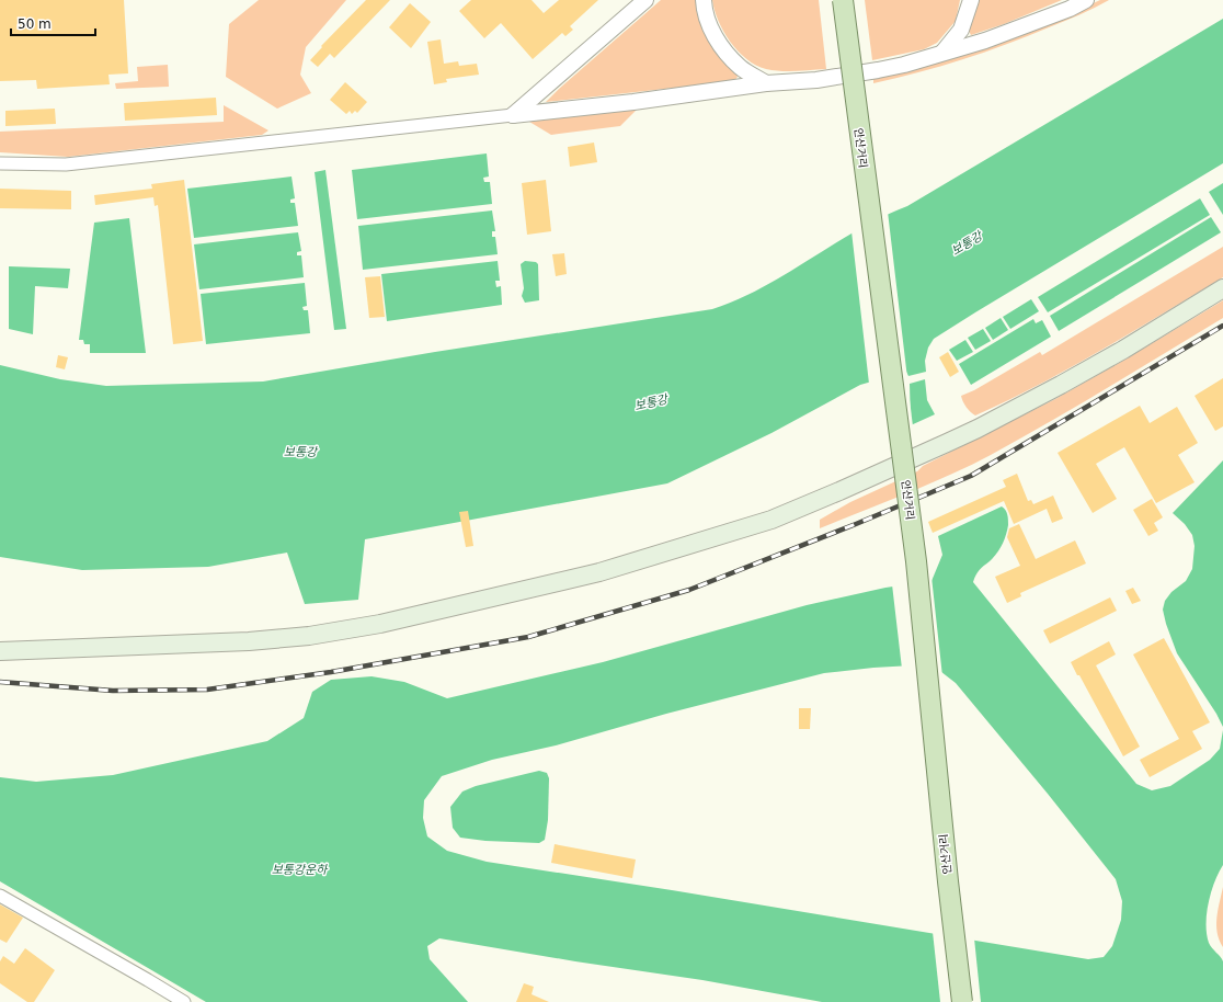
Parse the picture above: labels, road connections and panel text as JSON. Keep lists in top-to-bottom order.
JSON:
{
  "streets": {
    "main road": ["안산거리"]
  },
  "water": ["보통강", "보통강운하"],
  "scale_bar": "50 m"
}
